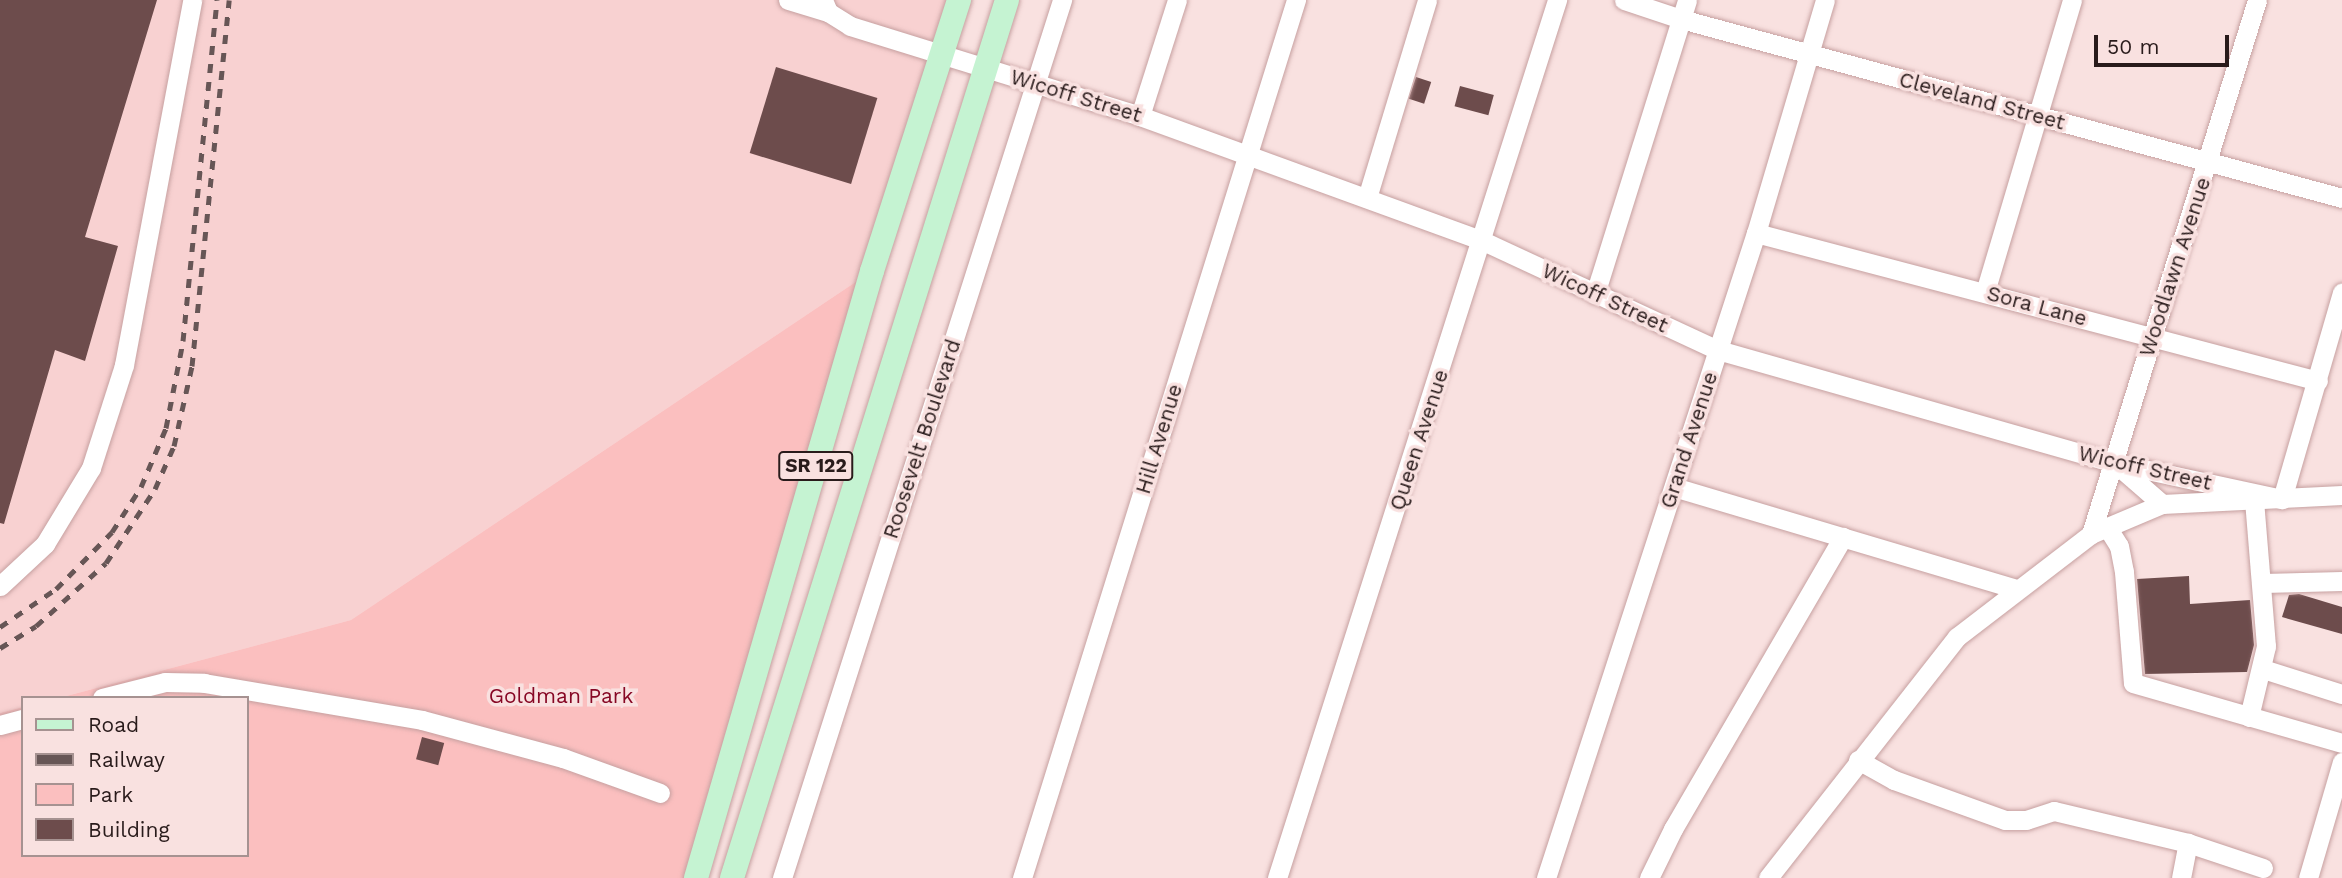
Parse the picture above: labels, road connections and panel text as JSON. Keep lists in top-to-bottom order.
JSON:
{
  "streets": {
    "main road": ["SR 122"],
    "street": [
      "Wicoff Street",
      "Cleveland Street",
      "Woodlawn Avenue",
      "Sora Lane",
      "Roosevelt Boulevard",
      "Hill Avenue",
      "Queen Avenue",
      "Grand Avenue"
    ]
  },
  "crossings": [
    ["Wicoff Street", "Woodlawn Avenue"],
    ["Wicoff Street", "Roosevelt Boulevard"],
    ["Wicoff Street", "Hill Avenue"],
    ["Wicoff Street", "Queen Avenue"],
    ["Wicoff Street", "Grand Avenue"],
    ["Wicoff Street", "SR 122"],
    ["Cleveland Street", "Woodlawn Avenue"],
    ["Cleveland Street", "Grand Avenue"],
    ["Woodlawn Avenue", "Sora Lane"],
    ["Sora Lane", "Grand Avenue"]
  ],
  "parks": ["Goldman Park"],
  "legend": [
    "Road",
    "Railway",
    "Park",
    "Building"
  ],
  "scale_bar": "50 m"
}
